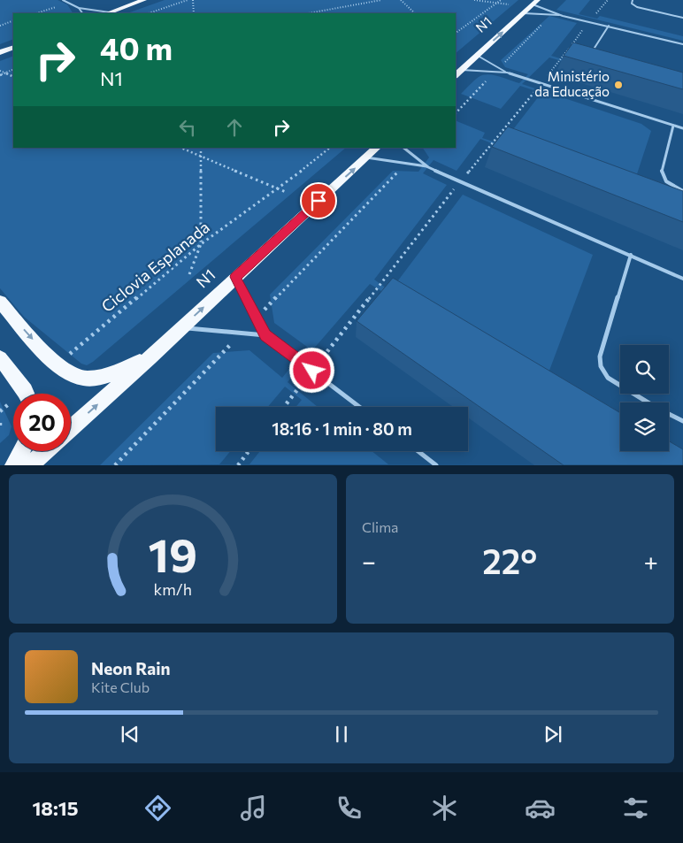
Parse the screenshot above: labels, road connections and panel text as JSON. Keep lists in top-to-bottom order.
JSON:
{
  "streets": {
    "highway": ["N1"],
    "path": ["Ciclovia Esplanada"]
  },
  "one_way": ["N1"],
  "places": ["Ministério da Educação"],
  "page": {
    "turn": ["40 m", "N1"],
    "limit": "20",
    "trip": "18:16 · 1 min · 80 m",
    "tile": "Clima",
    "heat": ["−", "22°", "+"],
    "song": ["Neon Rain", "Kite Club"],
    "tabs": "18:15",
    "gauge": ["19", "km/h"]
  }
}
